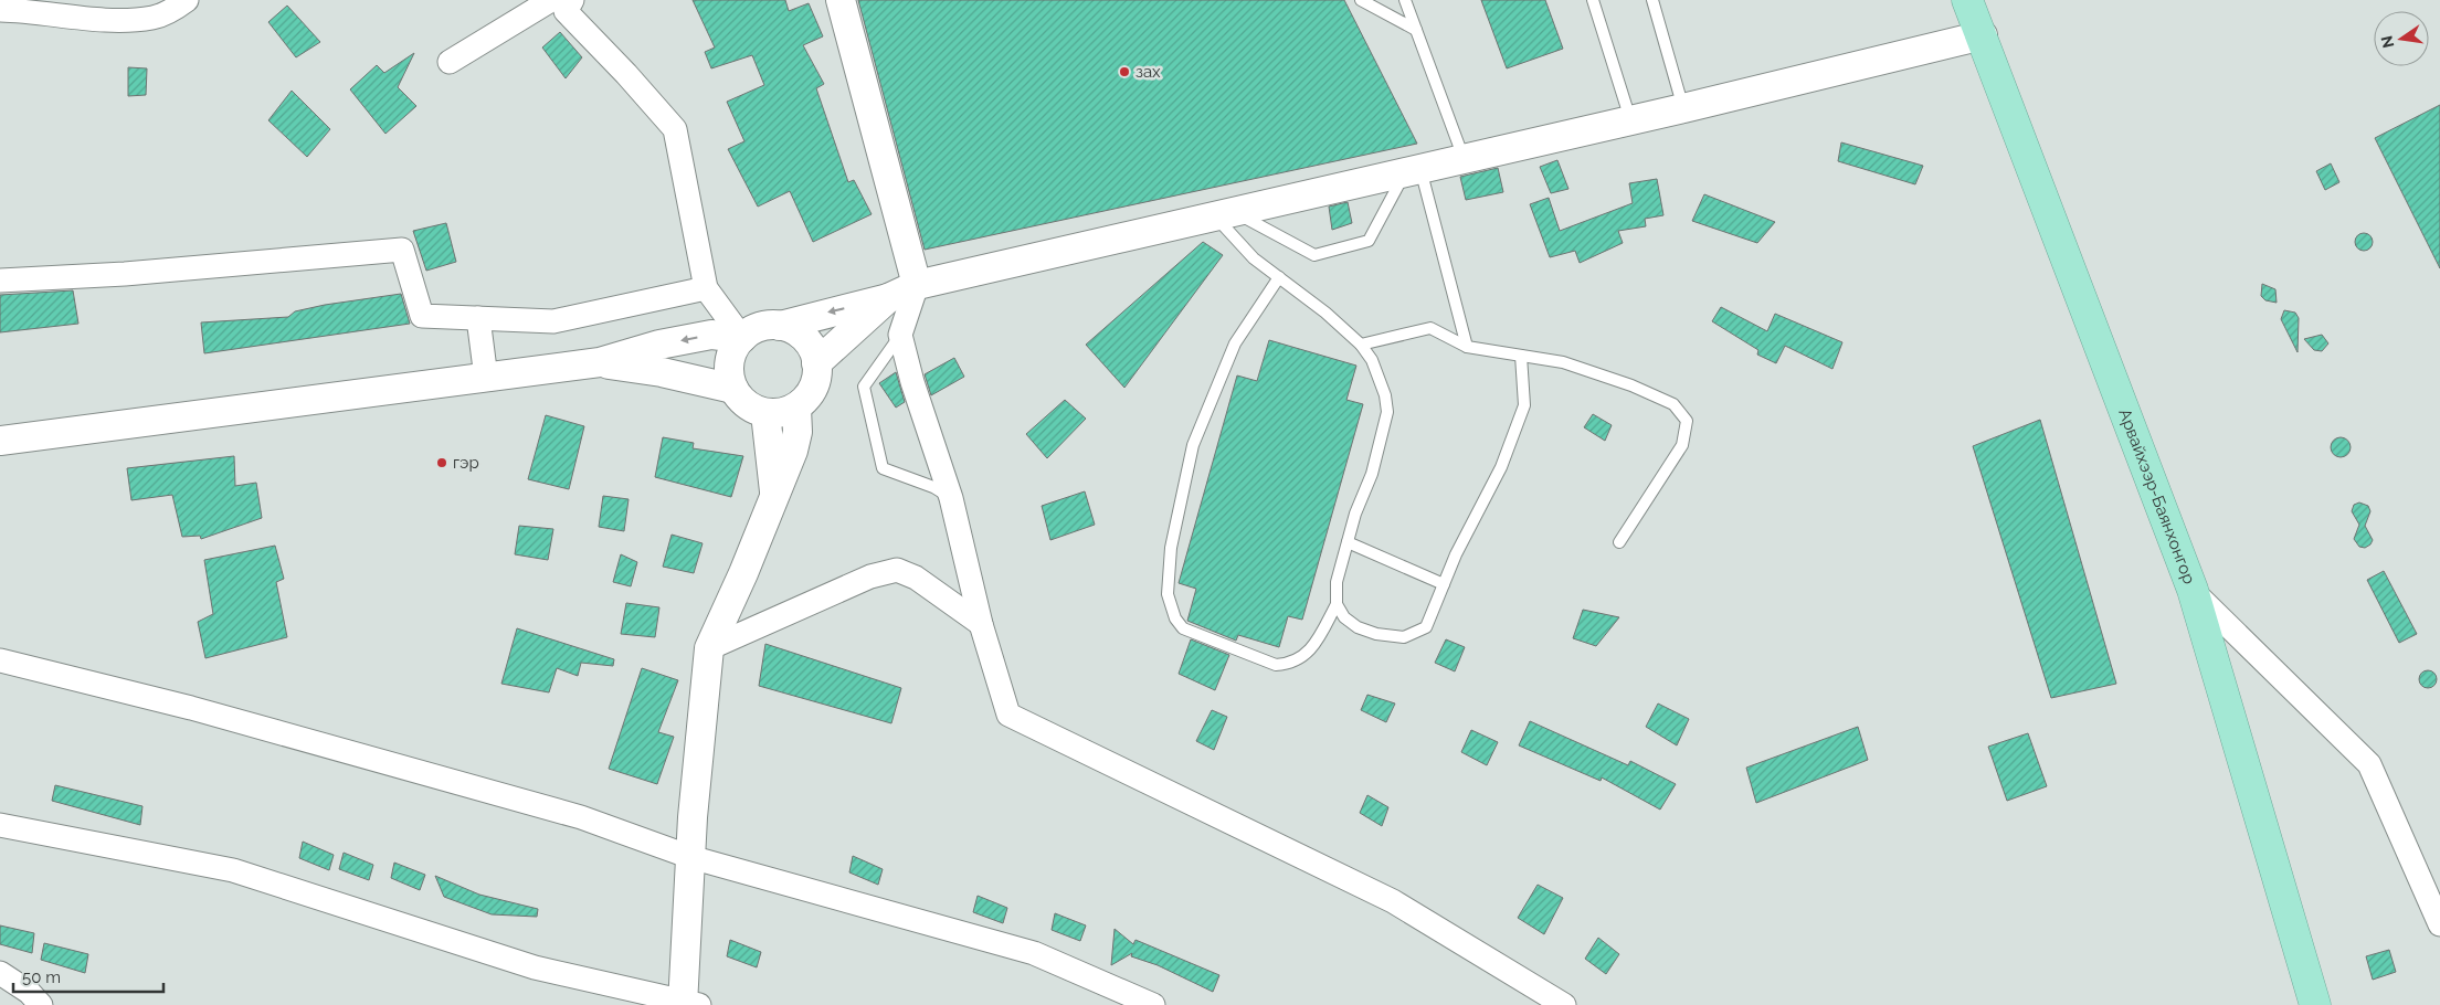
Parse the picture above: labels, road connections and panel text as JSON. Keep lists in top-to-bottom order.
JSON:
{
  "streets": {
    "highway": ["Арвайхээр-Баянхонгор"]
  },
  "places": ["зах", "гэр"],
  "scale_bar": "50 m",
  "north": "left"
}
